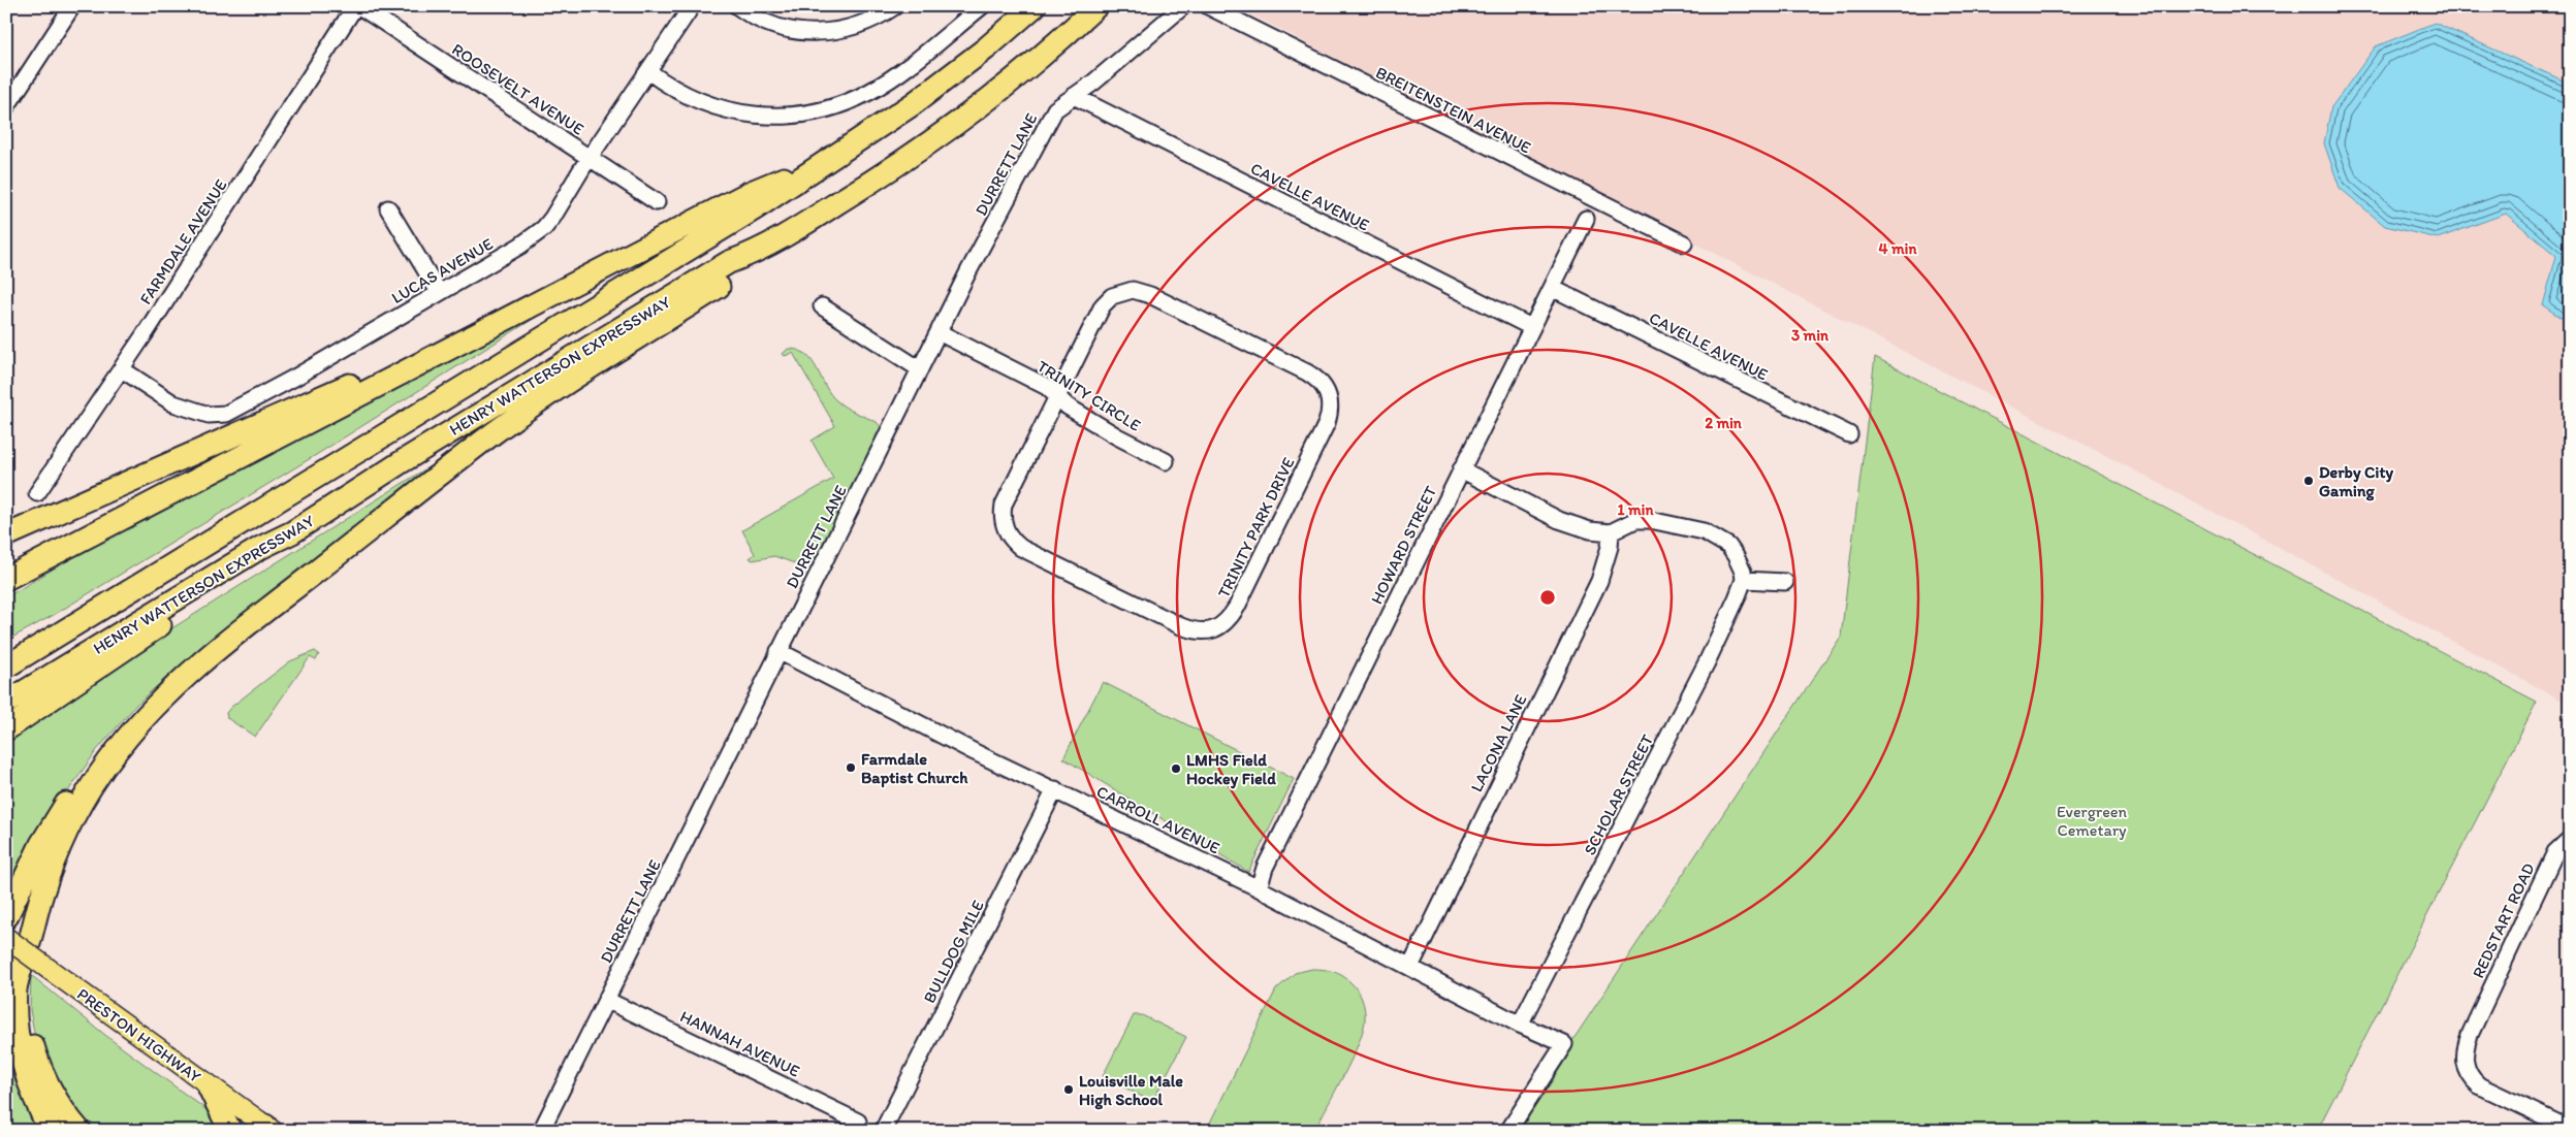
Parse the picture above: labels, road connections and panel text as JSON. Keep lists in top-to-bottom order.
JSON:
{
  "streets": {
    "highway": ["HENRY WATTERSON EXPRESSWAY"],
    "main road": ["PRESTON HIGHWAY"],
    "street": [
      "ROOSEVELT AVENUE",
      "BREITENSTEIN AVENUE",
      "DURRETT LANE",
      "CAVELLE AVENUE",
      "FARMDALE AVENUE",
      "LUCAS AVENUE",
      "TRINITY CIRCLE",
      "TRINITY PARK DRIVE",
      "HOWARD STREET",
      "LACONA LANE",
      "SCHOLAR STREET",
      "CARROLL AVENUE",
      "REDSTART ROAD",
      "BULLDOG MILE",
      "HANNAH AVENUE"
    ]
  },
  "crossings": [
    ["ROOSEVELT AVENUE", "LUCAS AVENUE"],
    ["DURRETT LANE", "CAVELLE AVENUE"],
    ["DURRETT LANE", "TRINITY CIRCLE"],
    ["DURRETT LANE", "CARROLL AVENUE"],
    ["DURRETT LANE", "HANNAH AVENUE"],
    ["CAVELLE AVENUE", "HOWARD STREET"],
    ["FARMDALE AVENUE", "LUCAS AVENUE"],
    ["TRINITY CIRCLE", "TRINITY PARK DRIVE"],
    ["HOWARD STREET", "CARROLL AVENUE"],
    ["LACONA LANE", "CARROLL AVENUE"],
    ["SCHOLAR STREET", "CARROLL AVENUE"],
    ["CARROLL AVENUE", "BULLDOG MILE"]
  ],
  "parks": ["Evergreen Cemetary"],
  "places": [
    "Derby City Gaming",
    "Farmdale Baptist Church",
    "LMHS Field Hockey Field",
    "Louisville Male High School"
  ],
  "rings": [
    "4 min",
    "3 min",
    "2 min",
    "1 min"
  ]
}
